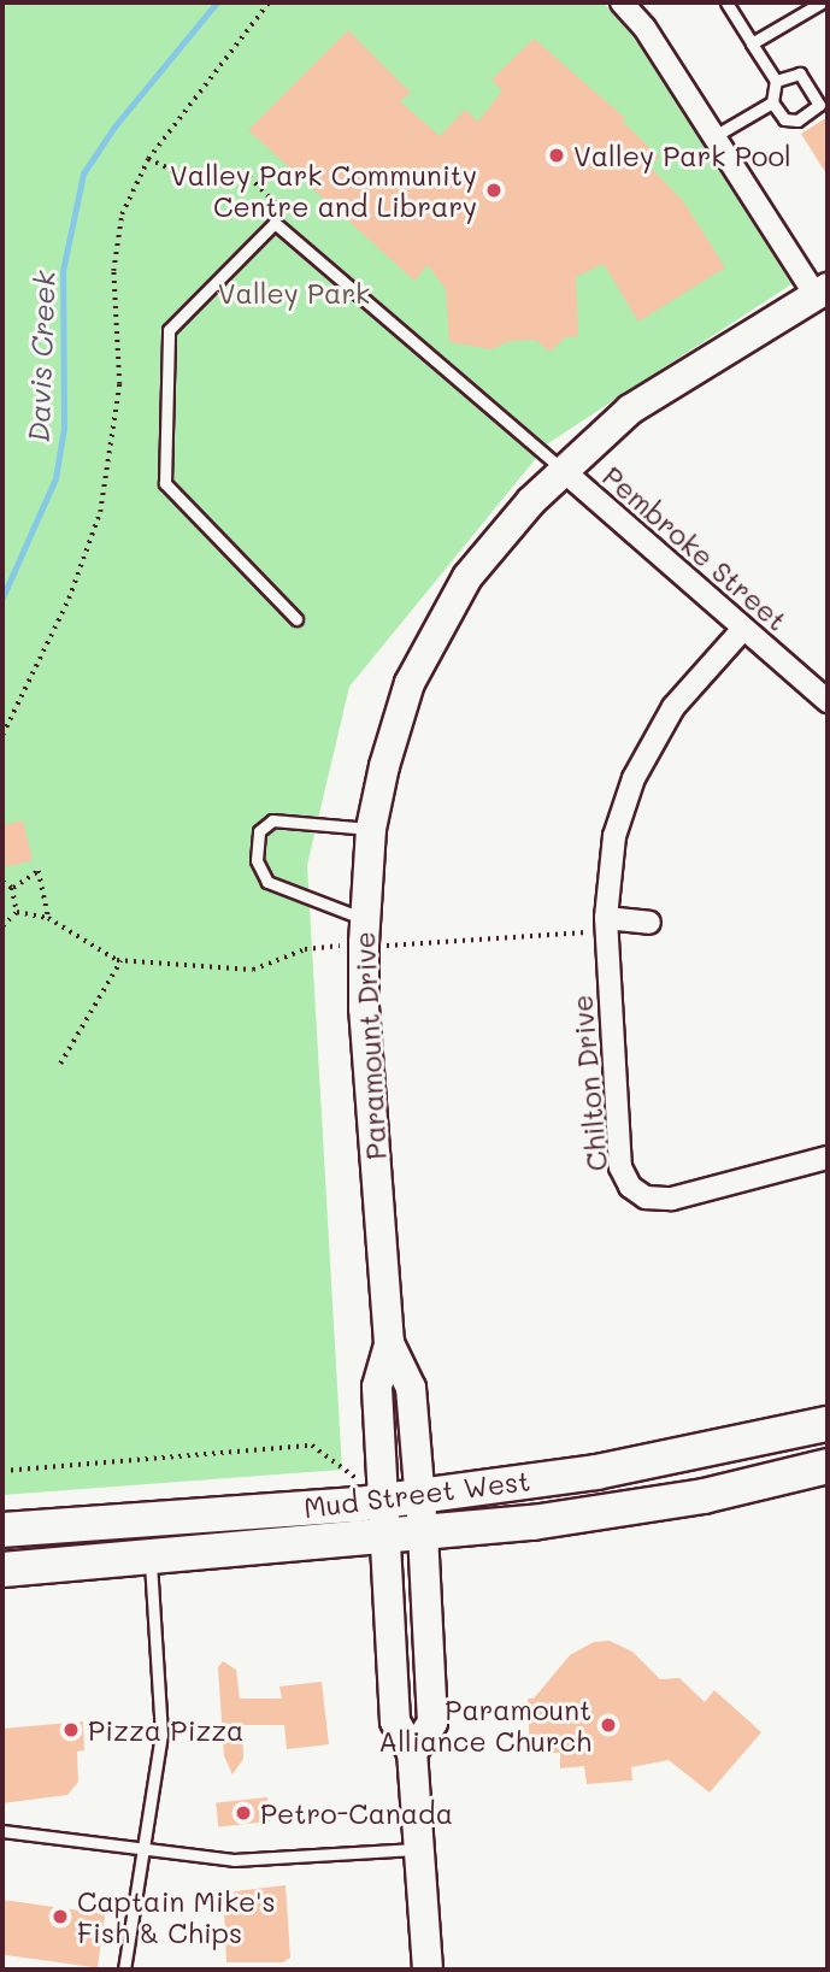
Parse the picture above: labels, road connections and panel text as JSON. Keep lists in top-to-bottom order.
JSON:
{
  "streets": {
    "main road": ["Paramount Drive", "Mud Street West"],
    "street": ["Pembroke Street", "Chilton Drive"]
  },
  "crossings": [
    ["Pembroke Street", "Paramount Drive"],
    ["Pembroke Street", "Chilton Drive"],
    ["Paramount Drive", "Mud Street West"]
  ],
  "water": ["Davis Creek"],
  "parks": ["Valley Park"],
  "places": [
    "Valley Park Pool",
    "Valley Park Community Centre and Library",
    "Paramount Alliance Church",
    "Pizza Pizza",
    "Petro-Canada",
    "Captain Mike's Fish & Chips"
  ]
}
